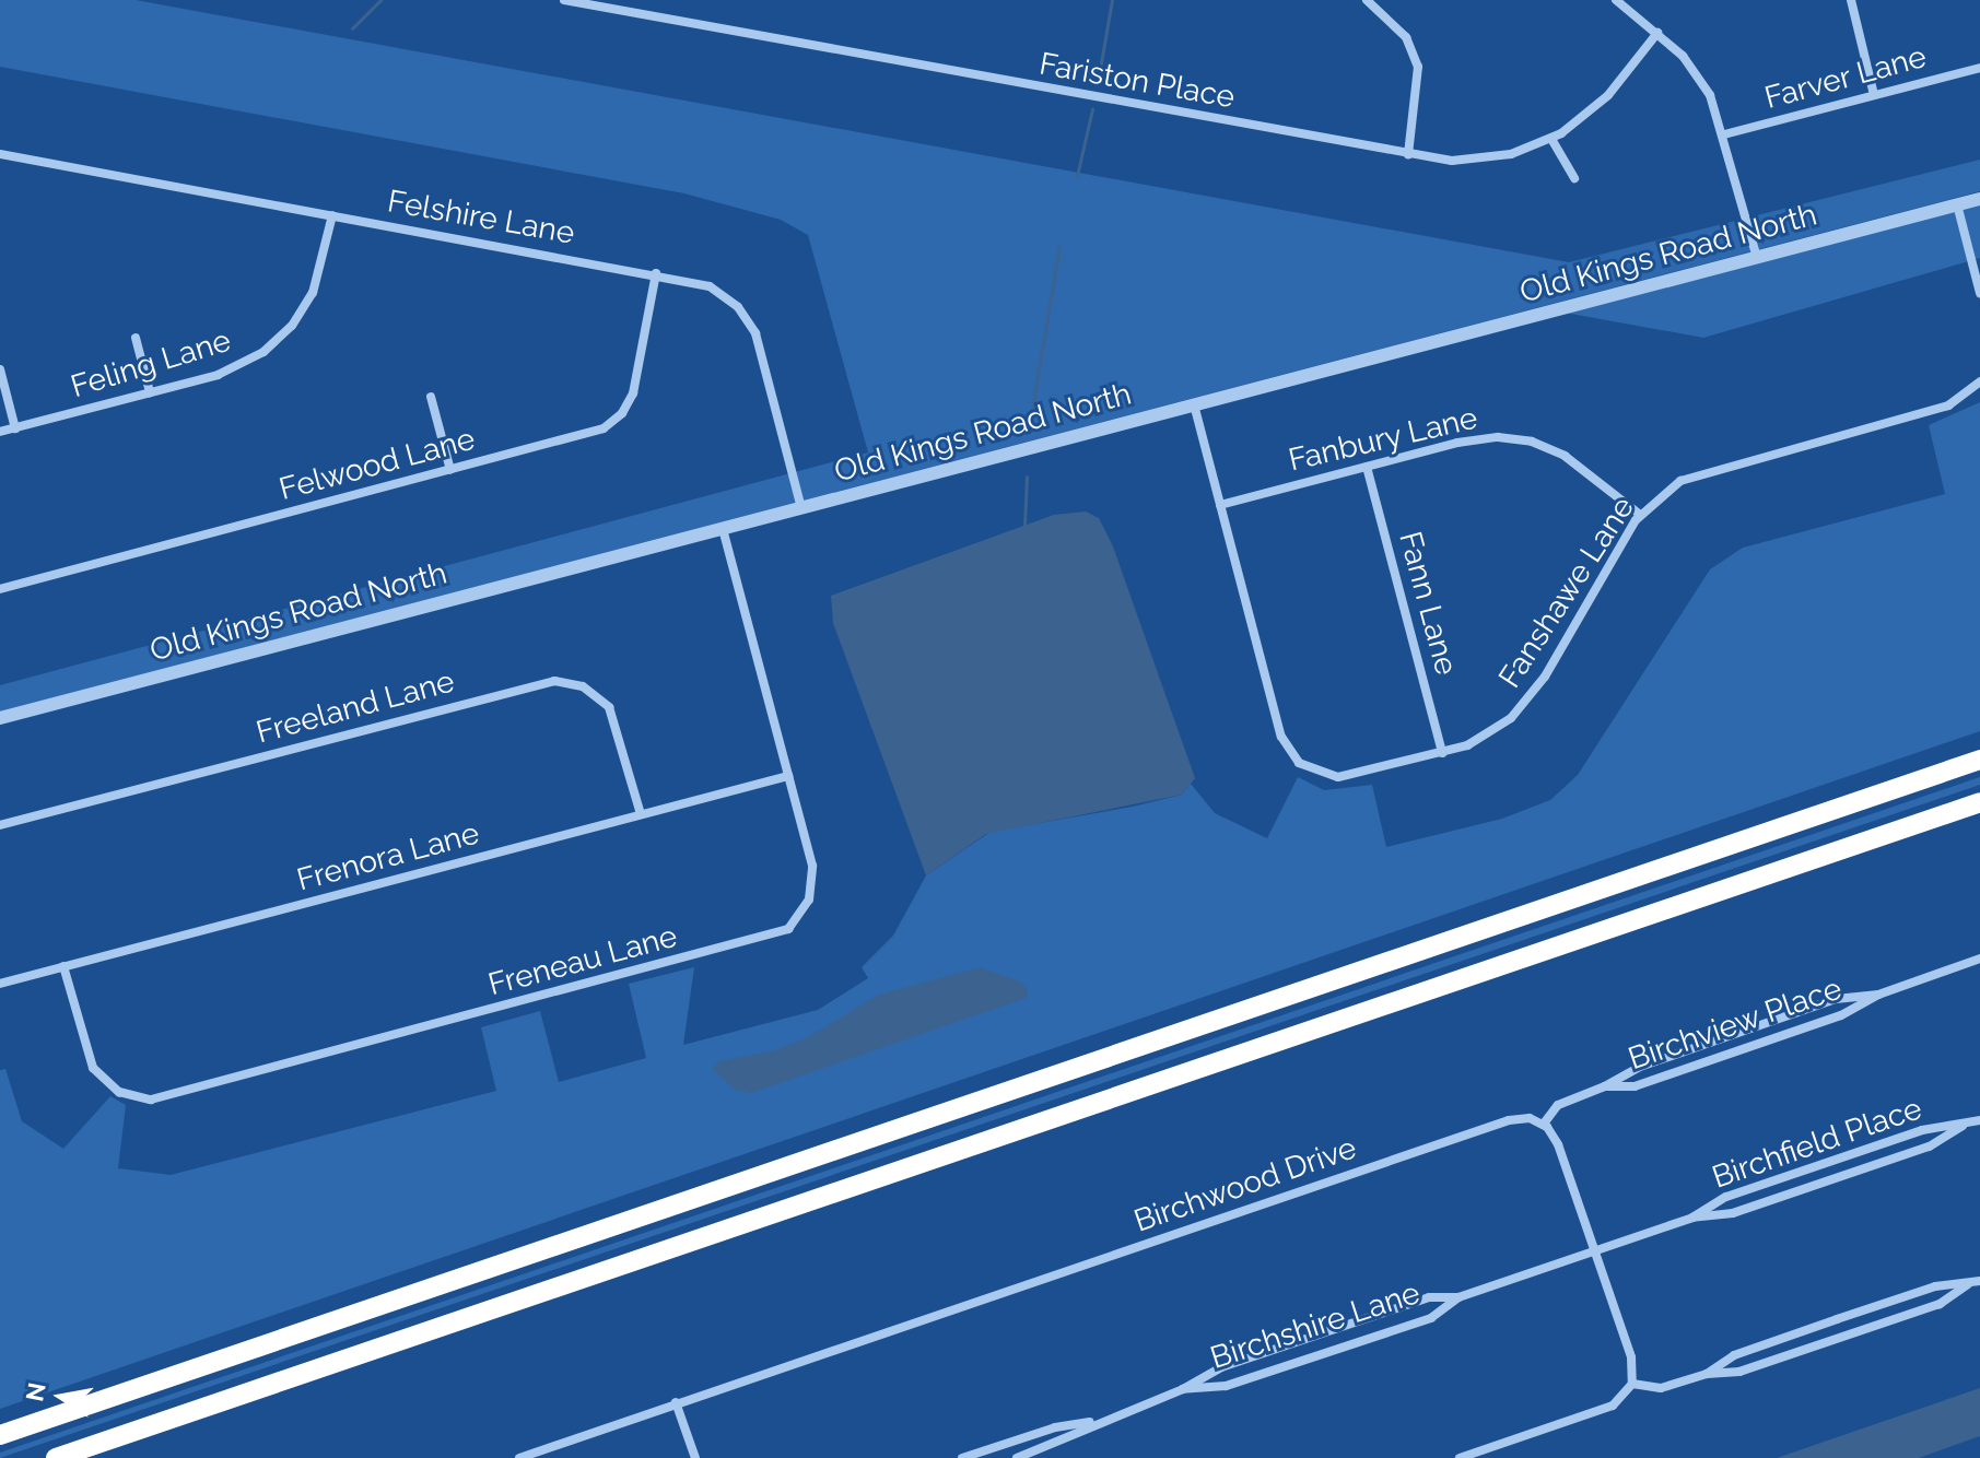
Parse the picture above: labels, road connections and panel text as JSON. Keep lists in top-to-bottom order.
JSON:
{
  "streets": {
    "street": [
      "Farver Lane",
      "Fariston Place",
      "Felshire Lane",
      "Old Kings Road North",
      "Feling Lane",
      "Fanbury Lane",
      "Felwood Lane",
      "Fanshawe Lane",
      "Fann Lane",
      "Freeland Lane",
      "Frenora Lane",
      "Freneau Lane",
      "Birchview Place",
      "Birchfield Place",
      "Birchwood Drive",
      "Birchshire Lane"
    ]
  },
  "crossings": [
    ["Felshire Lane", "Old Kings Road North"],
    ["Felshire Lane", "Feling Lane"],
    ["Felshire Lane", "Felwood Lane"],
    ["Old Kings Road North", "Fanshawe Lane"],
    ["Old Kings Road North", "Freneau Lane"],
    ["Fanbury Lane", "Fanshawe Lane"],
    ["Fanbury Lane", "Fann Lane"],
    ["Fanshawe Lane", "Fann Lane"],
    ["Freeland Lane", "Frenora Lane"],
    ["Frenora Lane", "Freneau Lane"],
    ["Birchview Place", "Birchwood Drive"],
    ["Birchfield Place", "Birchshire Lane"]
  ],
  "north": "left"
}
